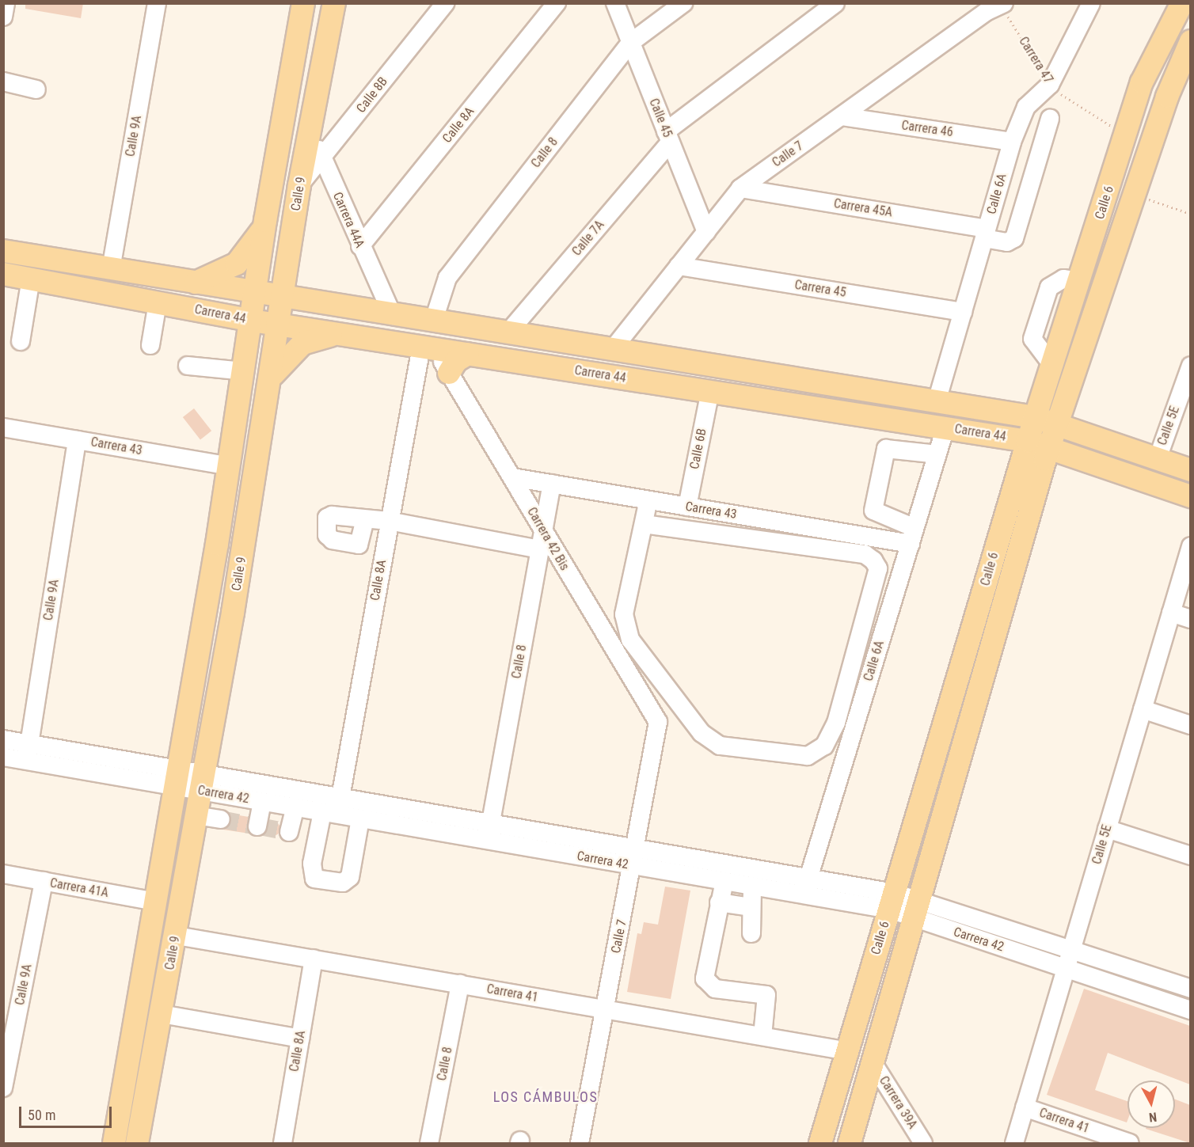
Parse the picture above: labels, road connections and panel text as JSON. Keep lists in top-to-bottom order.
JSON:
{
  "streets": {
    "main road": ["Calle 9", "Calle 6", "Carrera 44"],
    "street": [
      "Calle 8B",
      "Calle 45",
      "Calle 8A",
      "Carrera 46",
      "Calle 9A",
      "Calle 8",
      "Calle 7",
      "Calle 6A",
      "Carrera 45A",
      "Carrera 44A",
      "Calle 7A",
      "Carrera 45",
      "Calle 5E",
      "Carrera 43",
      "Calle 6B",
      "Carrera 42 Bis",
      "Carrera 42",
      "Carrera 41A",
      "Carrera 41",
      "Carrera 39A"
    ],
    "path": ["Carrera 47"]
  },
  "crossings": [
    ["Carrera 47", "Calle 7"],
    ["Carrera 47", "Calle 6A"],
    ["Carrera 47", "Calle 6"],
    ["Calle 8B", "Calle 9"],
    ["Calle 8B", "Carrera 44A"],
    ["Calle 45", "Calle 8"],
    ["Calle 45", "Calle 7"],
    ["Calle 45", "Calle 7A"],
    ["Calle 8A", "Carrera 44A"],
    ["Calle 8A", "Carrera 44"],
    ["Calle 8A", "Carrera 42 Bis"],
    ["Calle 8A", "Carrera 42"],
    ["Calle 8A", "Carrera 41"],
    ["Carrera 46", "Calle 7"],
    ["Carrera 46", "Calle 6A"],
    ["Calle 9A", "Carrera 44"],
    ["Calle 9A", "Carrera 43"],
    ["Calle 9A", "Carrera 42"],
    ["Calle 9A", "Carrera 41A"],
    ["Calle 8", "Carrera 44"],
    ["Calle 8", "Carrera 43"],
    ["Calle 8", "Carrera 42 Bis"],
    ["Calle 8", "Carrera 42"],
    ["Calle 8", "Carrera 41"],
    ["Calle 7", "Carrera 45A"],
    ["Calle 7", "Carrera 45"],
    ["Calle 7", "Carrera 44"],
    ["Calle 7", "Carrera 42 Bis"],
    ["Calle 7", "Carrera 42"],
    ["Calle 7", "Carrera 41"],
    ["Calle 9", "Carrera 44A"],
    ["Calle 9", "Carrera 44"],
    ["Calle 9", "Carrera 43"],
    ["Calle 9", "Carrera 42"],
    ["Calle 9", "Carrera 41A"],
    ["Calle 9", "Carrera 41"],
    ["Calle 6A", "Carrera 45A"],
    ["Calle 6A", "Carrera 45"],
    ["Calle 6A", "Carrera 44"],
    ["Calle 6A", "Carrera 43"],
    ["Calle 6A", "Carrera 42"],
    ["Calle 6", "Carrera 44"],
    ["Calle 6", "Carrera 42"],
    ["Calle 6", "Carrera 41"],
    ["Calle 6", "Carrera 39A"],
    ["Carrera 44A", "Carrera 44"],
    ["Calle 7A", "Carrera 44"],
    ["Carrera 44", "Calle 5E"],
    ["Carrera 44", "Calle 6B"],
    ["Carrera 44", "Carrera 42 Bis"],
    ["Calle 5E", "Carrera 42"],
    ["Calle 5E", "Carrera 41"],
    ["Carrera 43", "Calle 6B"],
    ["Carrera 43", "Carrera 42 Bis"]
  ],
  "districts": ["LOS CÁMBULOS"],
  "scale_bar": "50 m",
  "north": "bottom"
}
